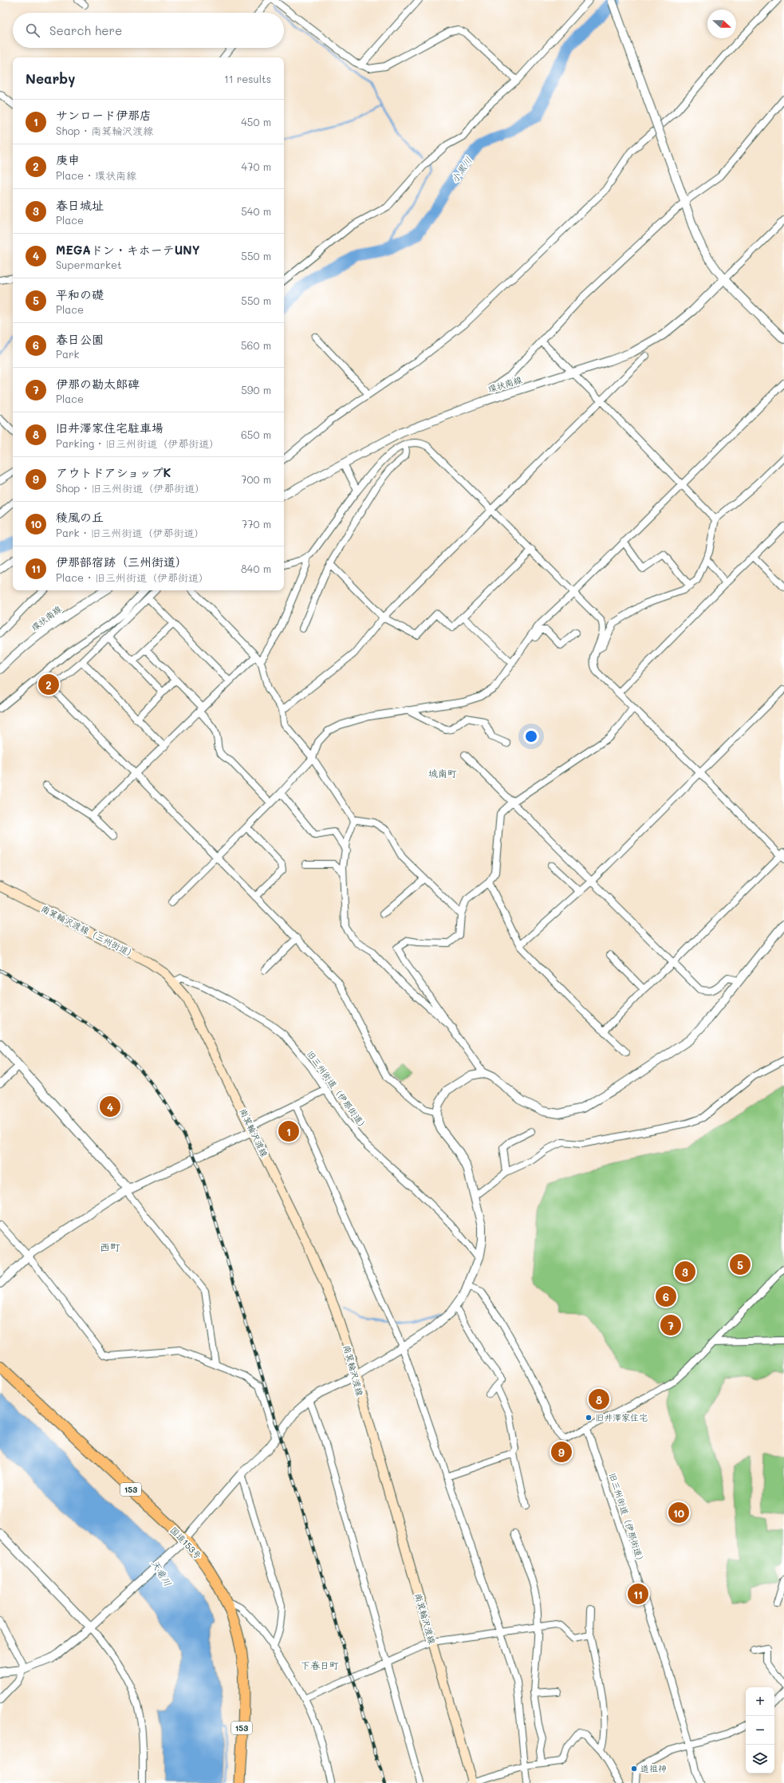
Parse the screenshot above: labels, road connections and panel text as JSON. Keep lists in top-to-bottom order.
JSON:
{
  "streets": {
    "highway": ["153", "国道153号"],
    "main road": ["南箕輪沢渡線（三州街道）", "南箕輪沢渡線"],
    "street": ["環状南線", "旧三州街道（伊那街道）"]
  },
  "crossings": [
    ["南箕輪沢渡線（三州街道）", "旧三州街道（伊那街道）"],
    ["南箕輪沢渡線（三州街道）", "南箕輪沢渡線"],
    ["旧三州街道（伊那街道）", "南箕輪沢渡線"]
  ],
  "districts": ["城南町", "西町", "下春日町"],
  "water": ["小黒川", "天竜川"],
  "places": ["旧井澤家住宅", "道祖神"],
  "north": "right",
  "page": {
    "search": "Search here",
    "heading": ["Nearby", "11 results"],
    "list": [
      {
        "mark": "1",
        "name": "サンロード伊那店",
        "note": "Shop · 南箕輪沢渡線",
        "value": "450 m"
      },
      {
        "mark": "2",
        "name": "庚申",
        "note": "Place · 環状南線",
        "value": "470 m"
      },
      {
        "mark": "3",
        "name": "春日城址",
        "note": "Place",
        "value": "540 m"
      },
      {
        "mark": "4",
        "name": "MEGAドン・キホーテUNY",
        "note": "Supermarket",
        "value": "550 m"
      },
      {
        "mark": "5",
        "name": "平和の礎",
        "note": "Place",
        "value": "550 m"
      },
      {
        "mark": "6",
        "name": "春日公園",
        "note": "Park",
        "value": "560 m"
      },
      {
        "mark": "7",
        "name": "伊那の勘太郎碑",
        "note": "Place",
        "value": "590 m"
      },
      {
        "mark": "8",
        "name": "旧井澤家住宅駐車場",
        "note": "Parking · 旧三州街道（伊那街道）",
        "value": "650 m"
      },
      {
        "mark": "9",
        "name": "アウトドアショップK",
        "note": "Shop · 旧三州街道（伊那街道）",
        "value": "700 m"
      },
      {
        "mark": "10",
        "name": "稜風の丘",
        "note": "Park · 旧三州街道（伊那街道）",
        "value": "770 m"
      },
      {
        "mark": "11",
        "name": "伊那部宿跡（三州街道）",
        "note": "Place · 旧三州街道（伊那街道）",
        "value": "840 m"
      }
    ],
    "pins": [
      "2",
      "4",
      "1",
      "5",
      "3",
      "6",
      "7",
      "8",
      "9",
      "10",
      "11"
    ],
    "map_buttons": ["+", "−"]
  }
}
